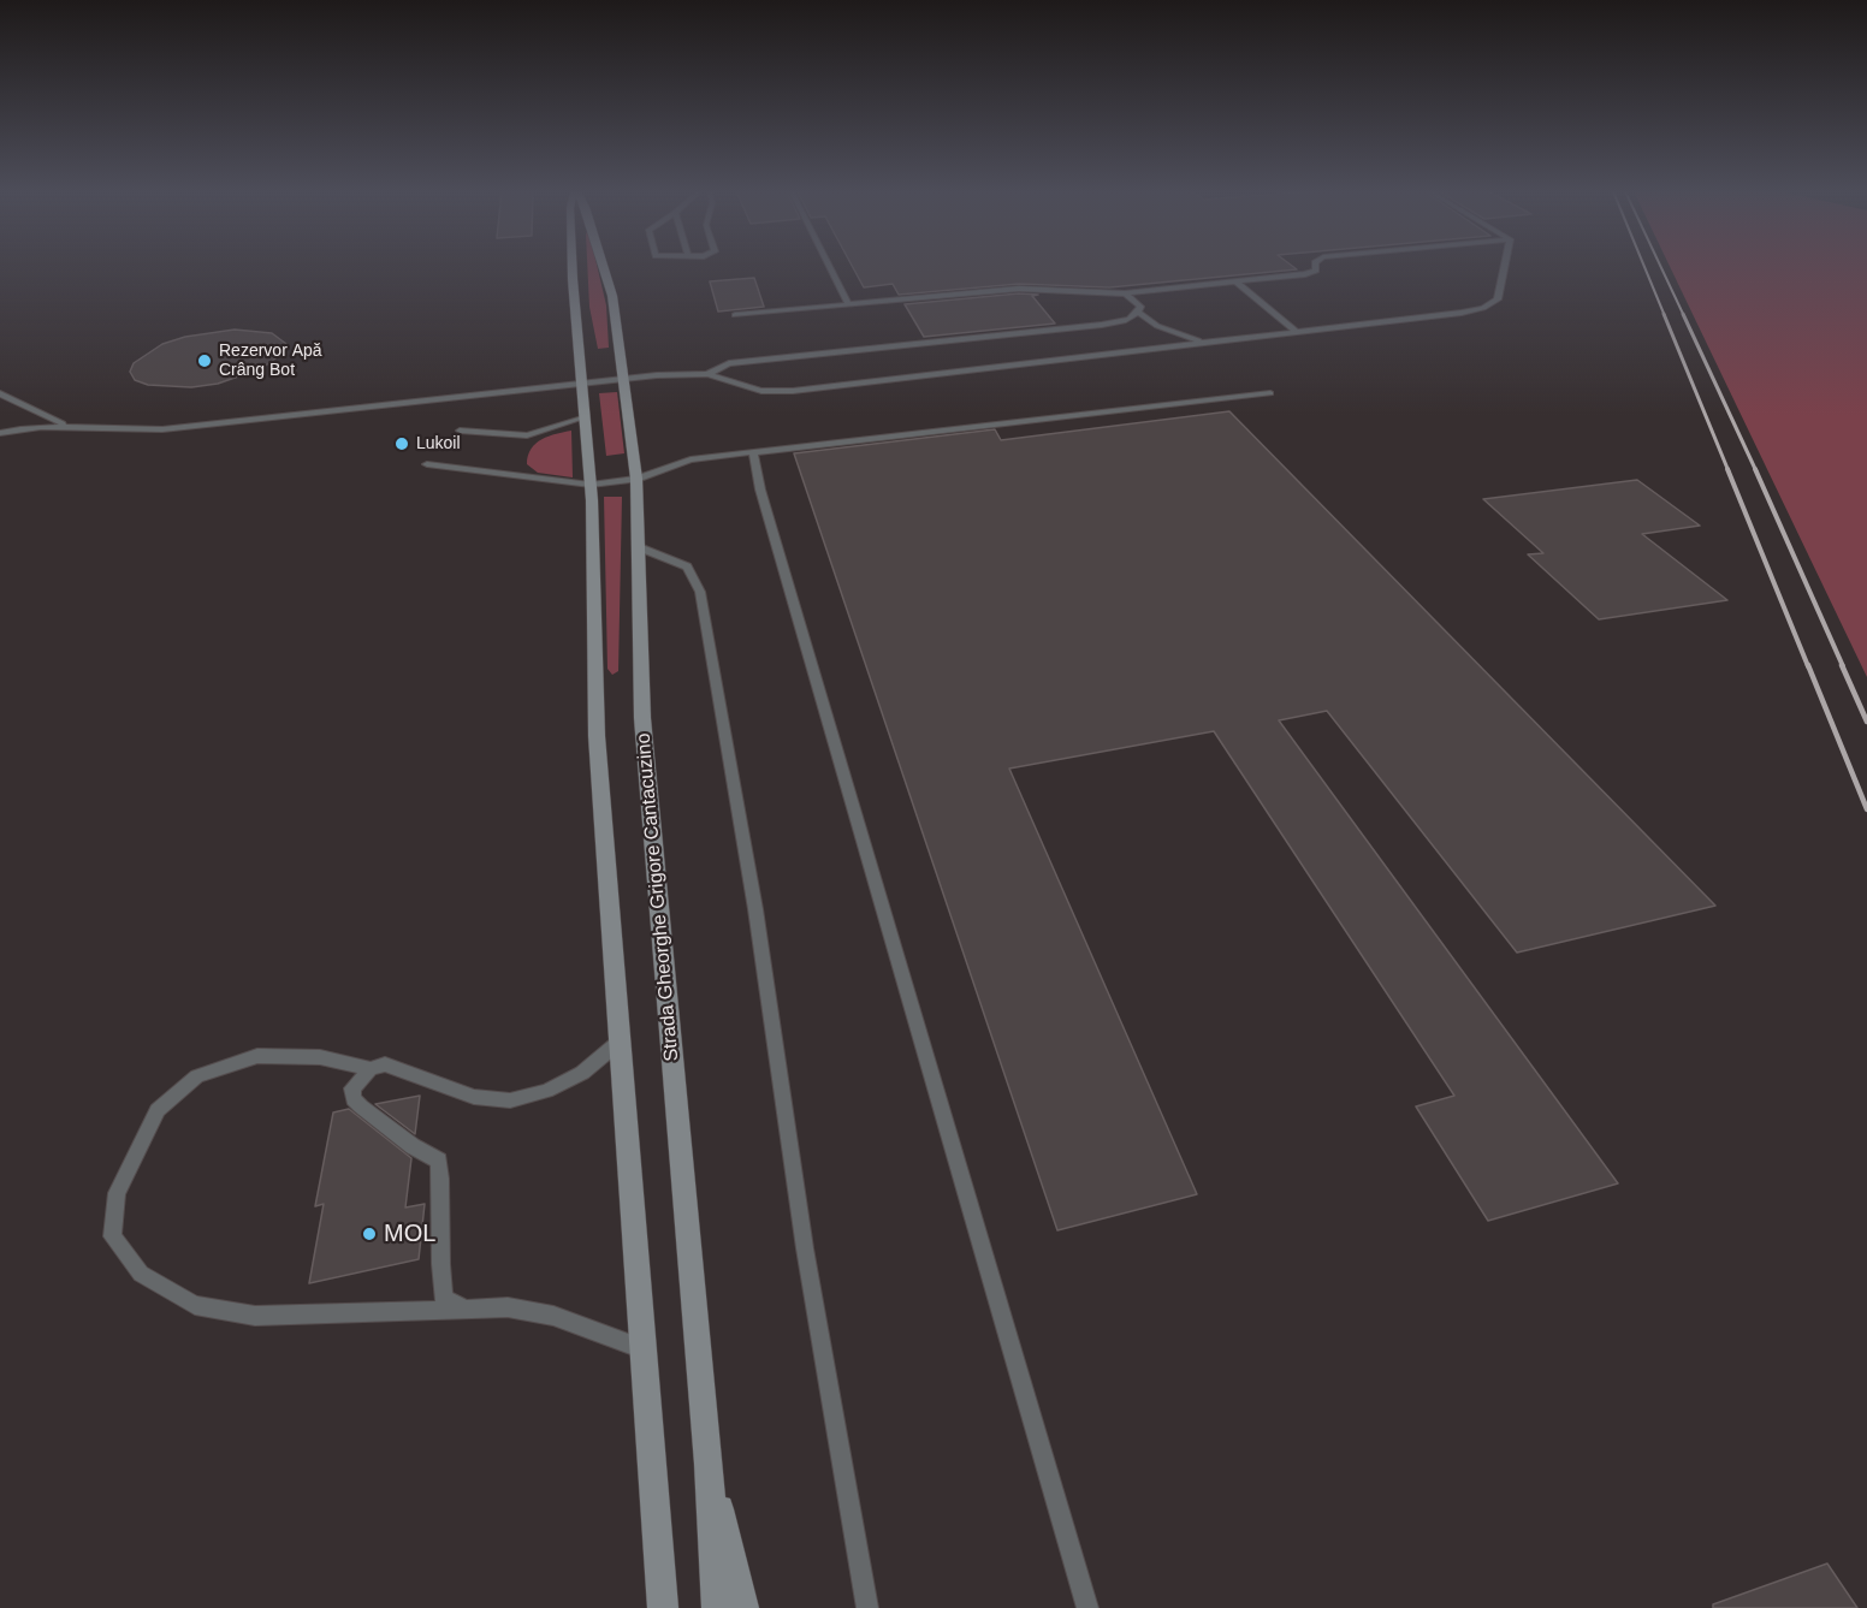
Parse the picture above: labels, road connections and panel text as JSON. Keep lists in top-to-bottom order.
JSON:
{
  "streets": {
    "main road": ["Strada Gheorghe Grigore Cantacuzino"]
  },
  "places": ["Rezervor Apă Crâng Bot", "Lukoil", "MOL"]
}
